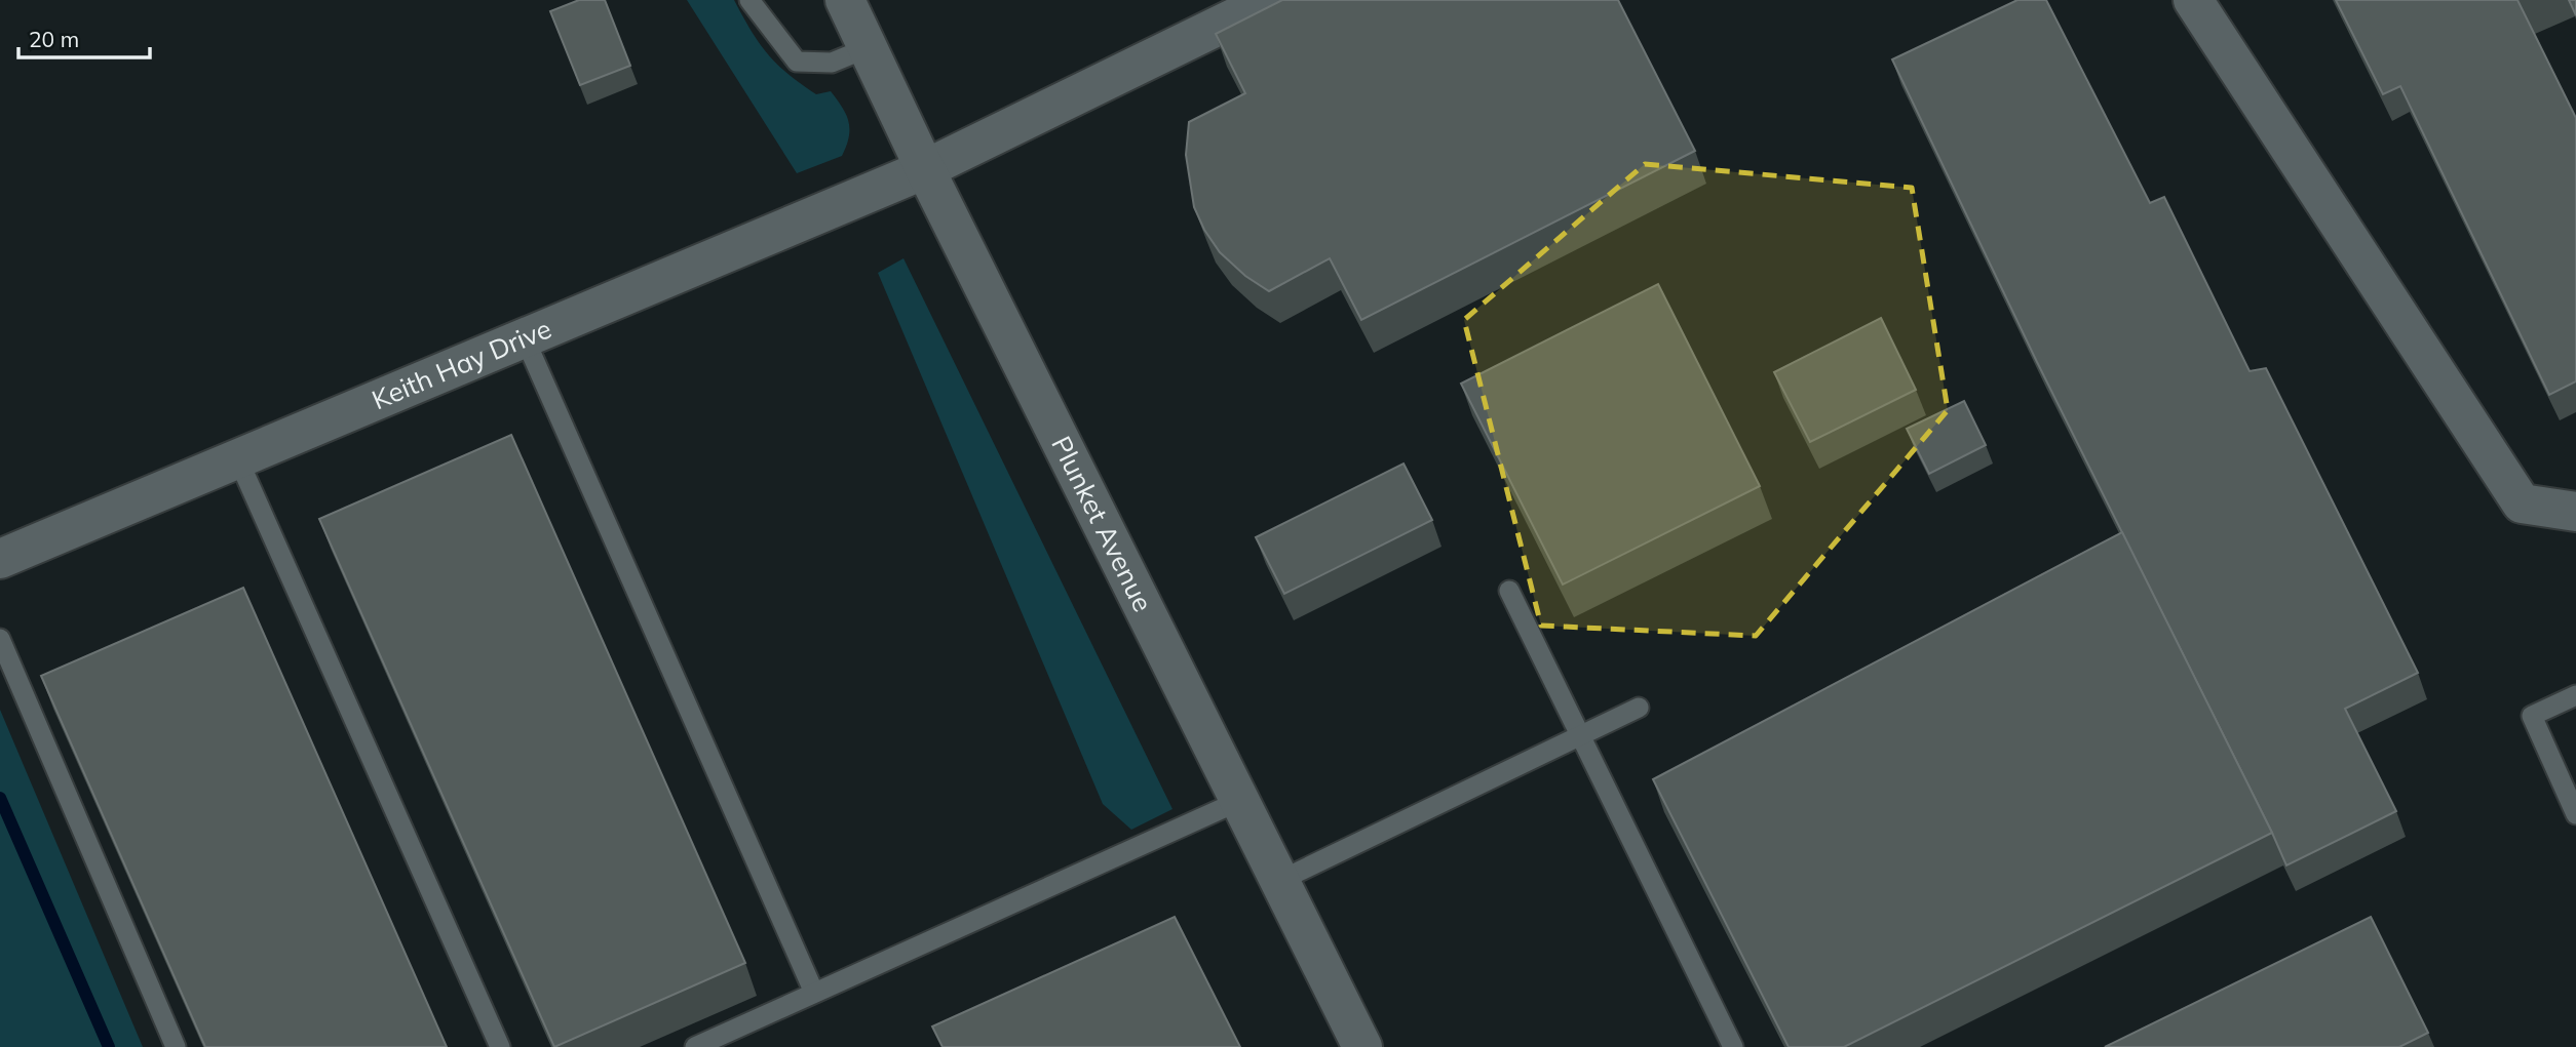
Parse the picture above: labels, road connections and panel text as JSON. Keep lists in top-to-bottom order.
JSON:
{
  "streets": {
    "street": ["Keith Hay Drive", "Plunket Avenue"]
  },
  "crossings": [
    ["Keith Hay Drive", "Plunket Avenue"]
  ],
  "scale_bar": "20 m"
}
